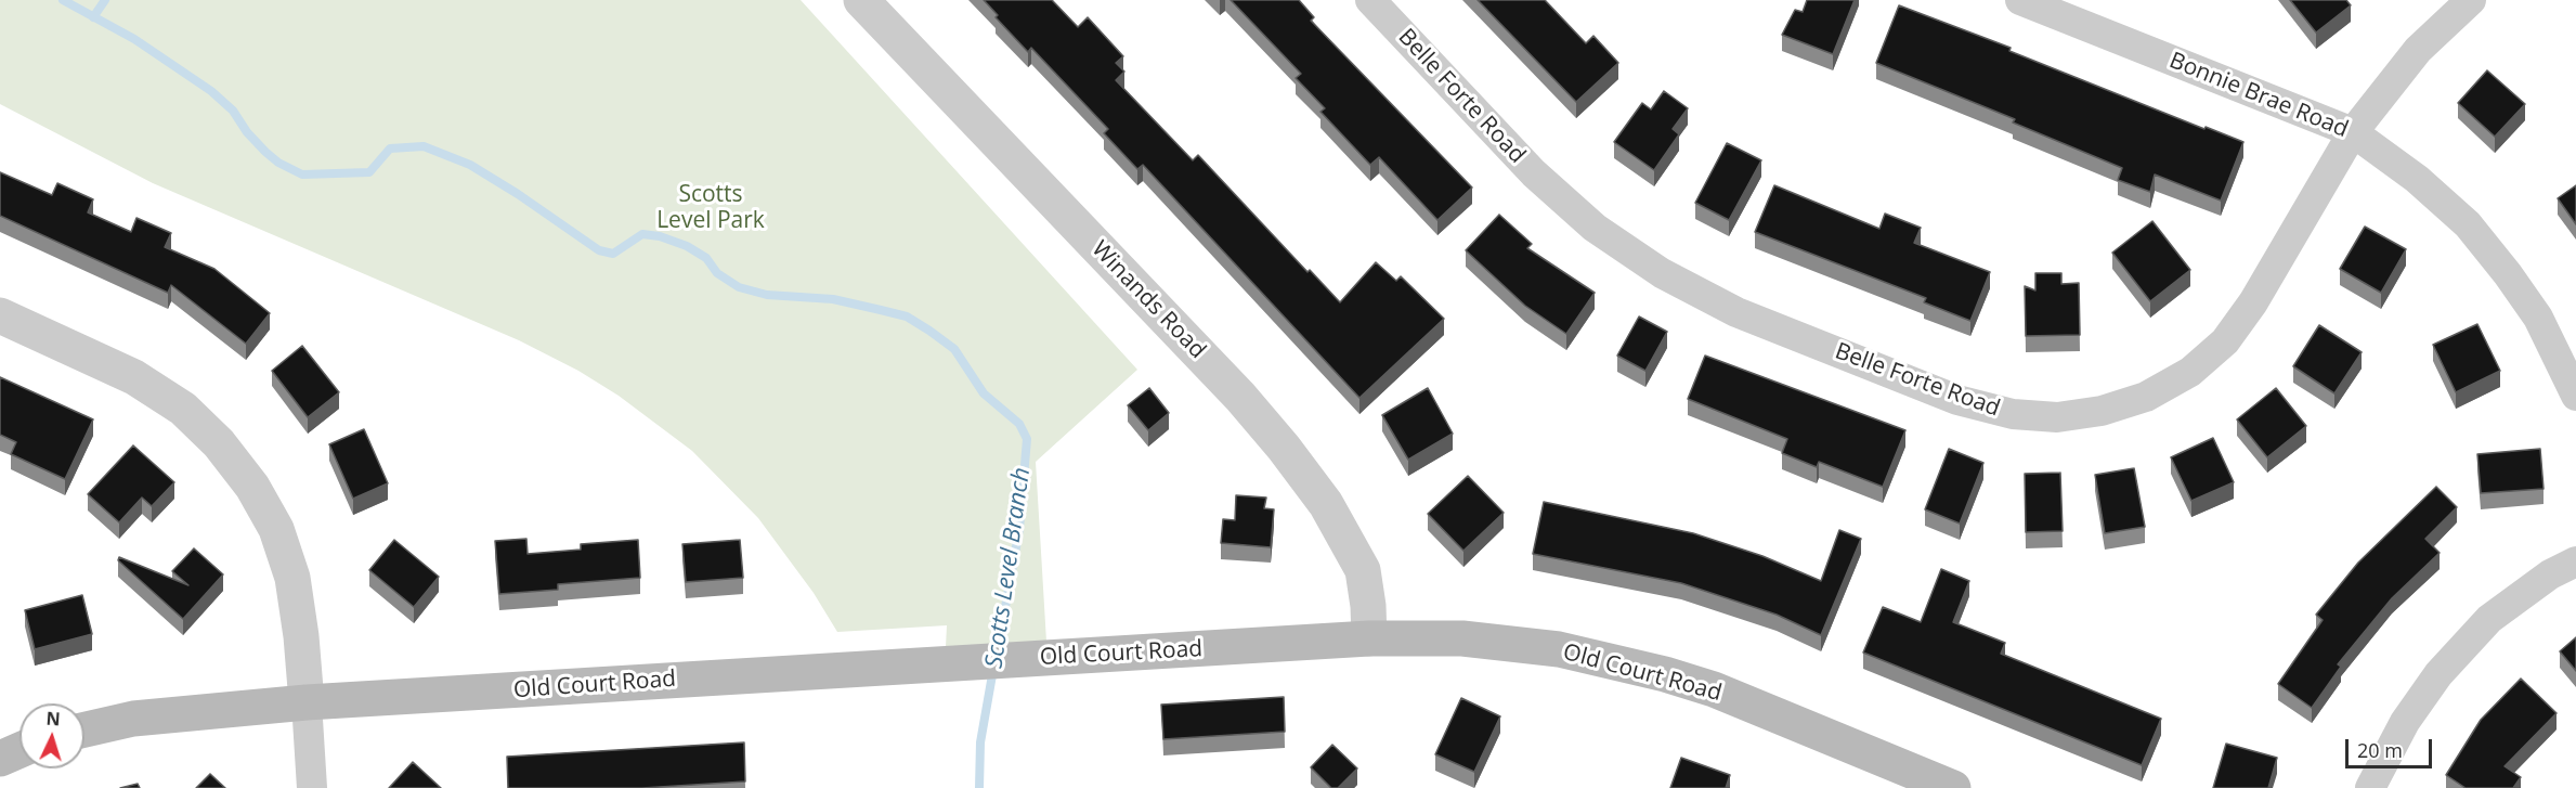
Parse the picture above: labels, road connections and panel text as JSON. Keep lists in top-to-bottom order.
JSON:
{
  "streets": {
    "main road": ["Old Court Road"],
    "street": ["Bonnie Brae Road", "Belle Forte Road", "Winands Road"]
  },
  "crossings": [
    ["Bonnie Brae Road", "Belle Forte Road"],
    ["Winands Road", "Old Court Road"]
  ],
  "water": ["Scotts Level Branch"],
  "parks": ["Scotts Level Park"],
  "scale_bar": "20 m",
  "north": "top"
}
